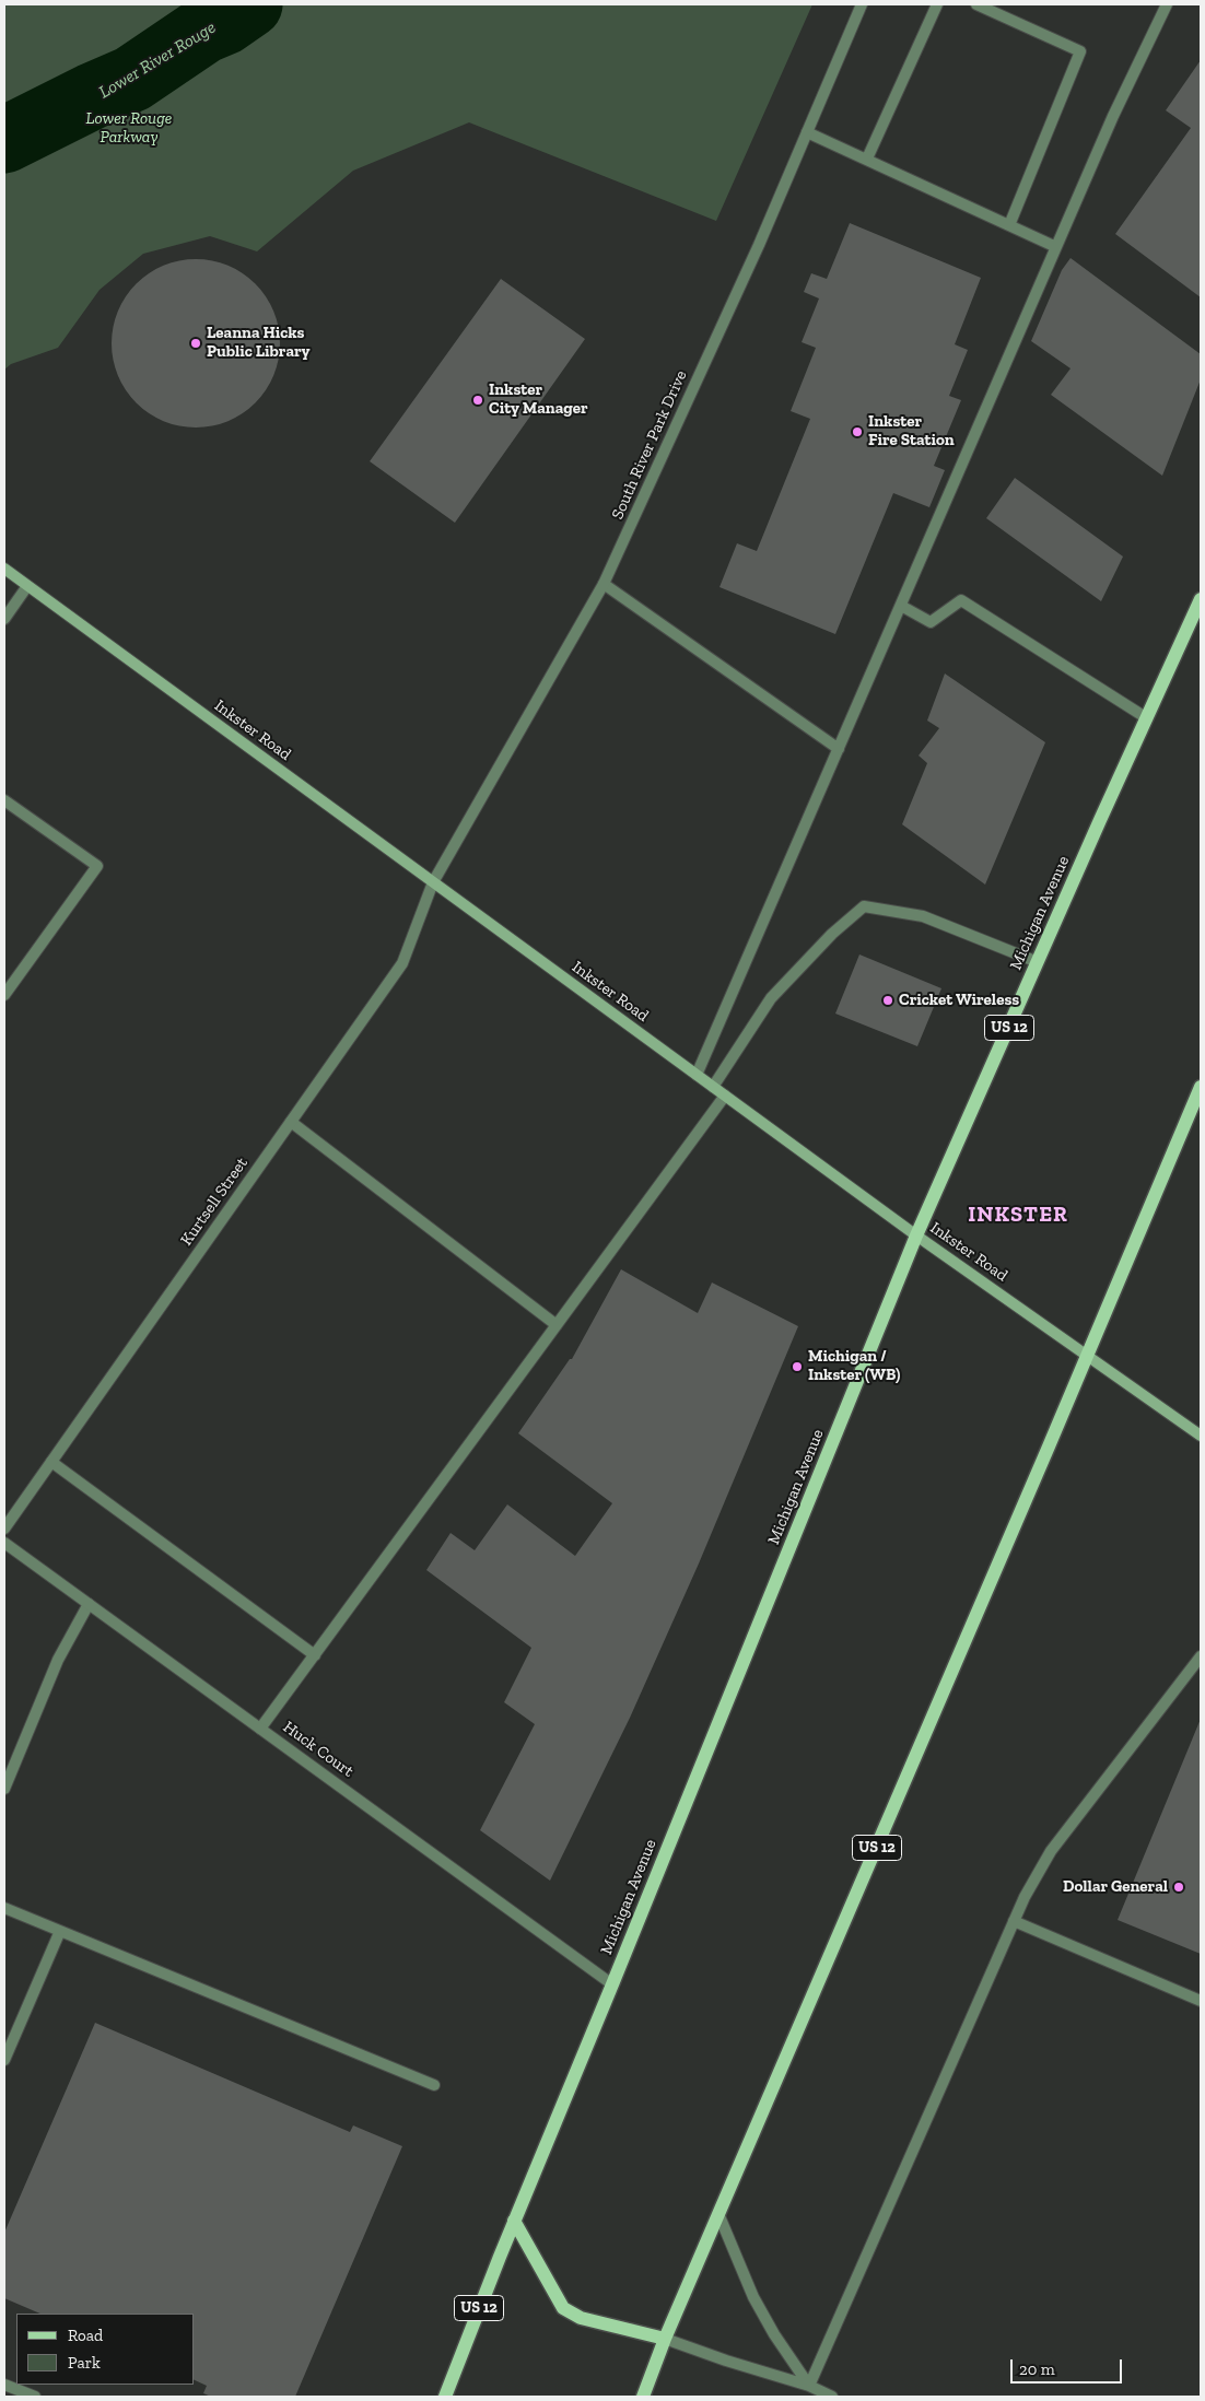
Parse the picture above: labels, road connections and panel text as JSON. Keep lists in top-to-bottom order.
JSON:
{
  "streets": {
    "main road": ["Inkster Road", "Michigan Avenue", "US 12"],
    "street": ["South River Park Drive", "Kurtsell Street", "Huck Court"]
  },
  "crossings": [
    ["South River Park Drive", "Inkster Road"],
    ["South River Park Drive", "Kurtsell Street"],
    ["Inkster Road", "Michigan Avenue"],
    ["Inkster Road", "US 12"],
    ["Inkster Road", "Kurtsell Street"],
    ["Michigan Avenue", "Huck Court"]
  ],
  "districts": ["INKSTER"],
  "water": ["Lower River Rouge"],
  "parks": ["Lower Rouge Parkway"],
  "places": [
    "Leanna Hicks Public Library",
    "Inkster City Manager",
    "Inkster Fire Station",
    "Cricket Wireless",
    "Michigan / Inkster (WB)",
    "Dollar General"
  ],
  "legend": ["Road", "Park"],
  "scale_bar": "20 m"
}
